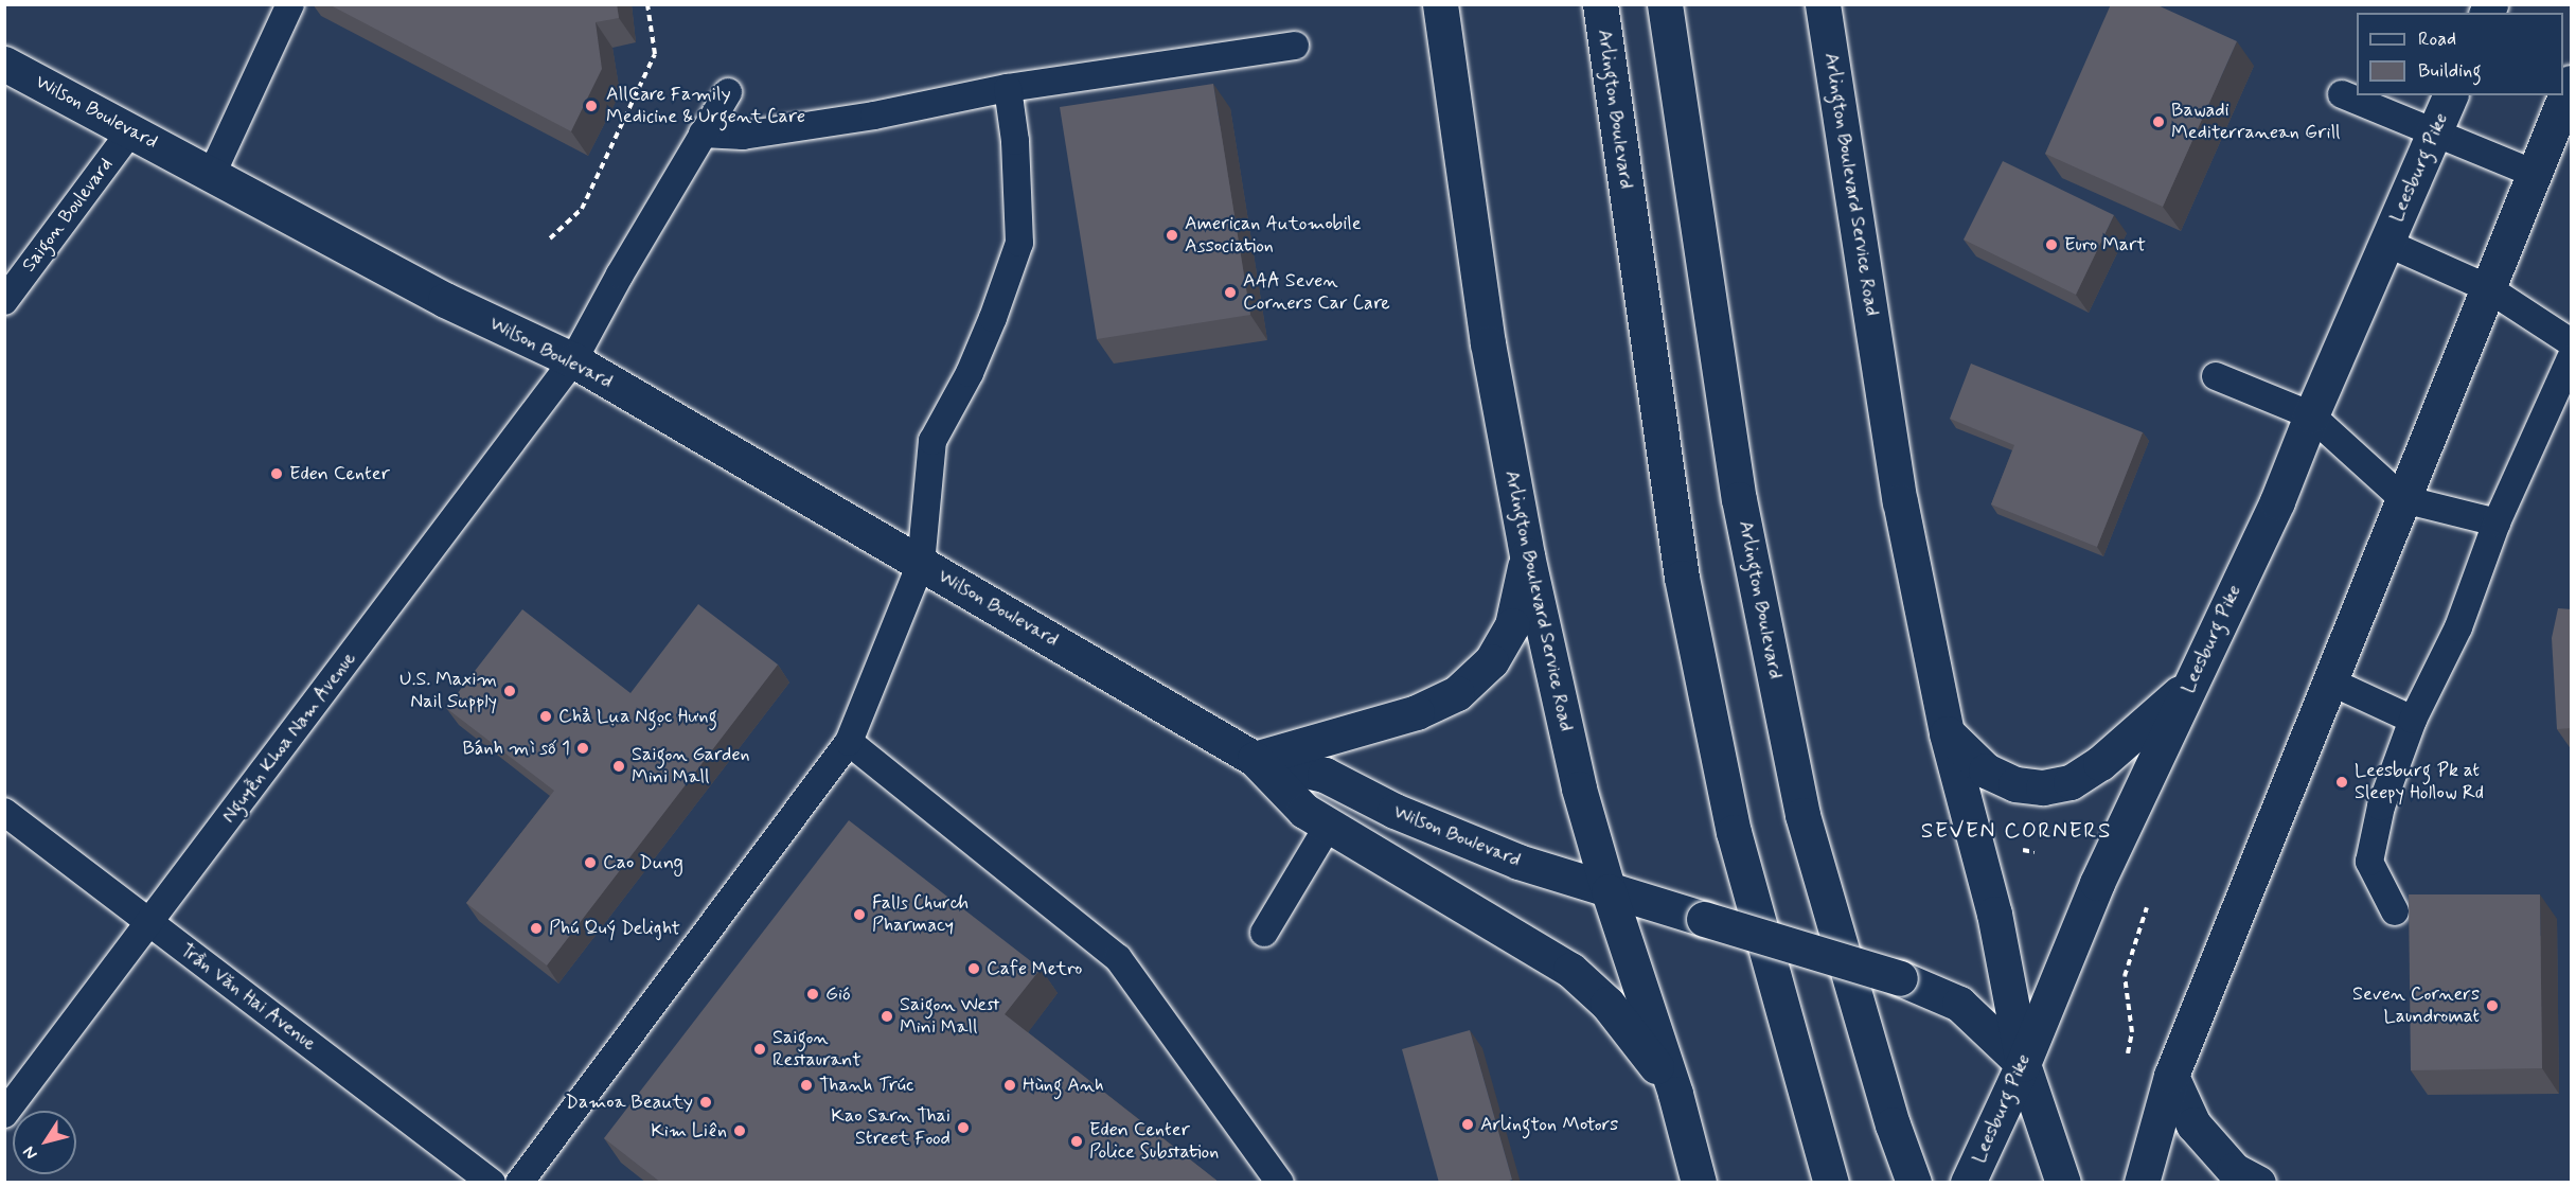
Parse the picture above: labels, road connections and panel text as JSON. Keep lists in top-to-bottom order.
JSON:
{
  "streets": {
    "main road": [
      "Arlington Boulevard",
      "Wilson Boulevard",
      "Leesburg Pike",
      "Arlington Boulevard Service Road"
    ],
    "lane": ["Saigon Boulevard", "Nguyễn Khoa Nam Avenue", "Trần Văn Hai Avenue"]
  },
  "crossings": [
    ["Wilson Boulevard", "Leesburg Pike"],
    ["Wilson Boulevard", "Arlington Boulevard Service Road"],
    ["Wilson Boulevard", "Saigon Boulevard"],
    ["Wilson Boulevard", "Nguyễn Khoa Nam Avenue"],
    ["Leesburg Pike", "Arlington Boulevard Service Road"],
    ["Nguyễn Khoa Nam Avenue", "Trần Văn Hai Avenue"]
  ],
  "districts": ["SEVEN CORNERS"],
  "places": [
    "AllCare Family Medicine & Urgent Care",
    "Bawadi Mediterranean Grill",
    "American Automobile Association",
    "Euro Mart",
    "AAA Seven Corners Car Care",
    "Eden Center",
    "U.S. Maxim Nail Supply",
    "Chả Lụa Ngọc Hưng",
    "Bánh mì số 1",
    "Saigon Garden Mini Mall",
    "Leesburg Pk at Sleepy Hollow Rd",
    "Cao Dung",
    "Falls Church Pharmacy",
    "Phú Quý Delight",
    "Cafe Metro",
    "Gió",
    "Seven Corners Laundromat",
    "Saigon West Mini Mall",
    "Saigon Restaurant",
    "Thanh Trúc",
    "Hùng Anh",
    "Damoa Beauty",
    "Arlington Motors",
    "Kao Sarn Thai Street Food",
    "Kim Liên",
    "Eden Center Police Substation"
  ],
  "legend": ["Road", "Building"],
  "north": "bottom left"
}
